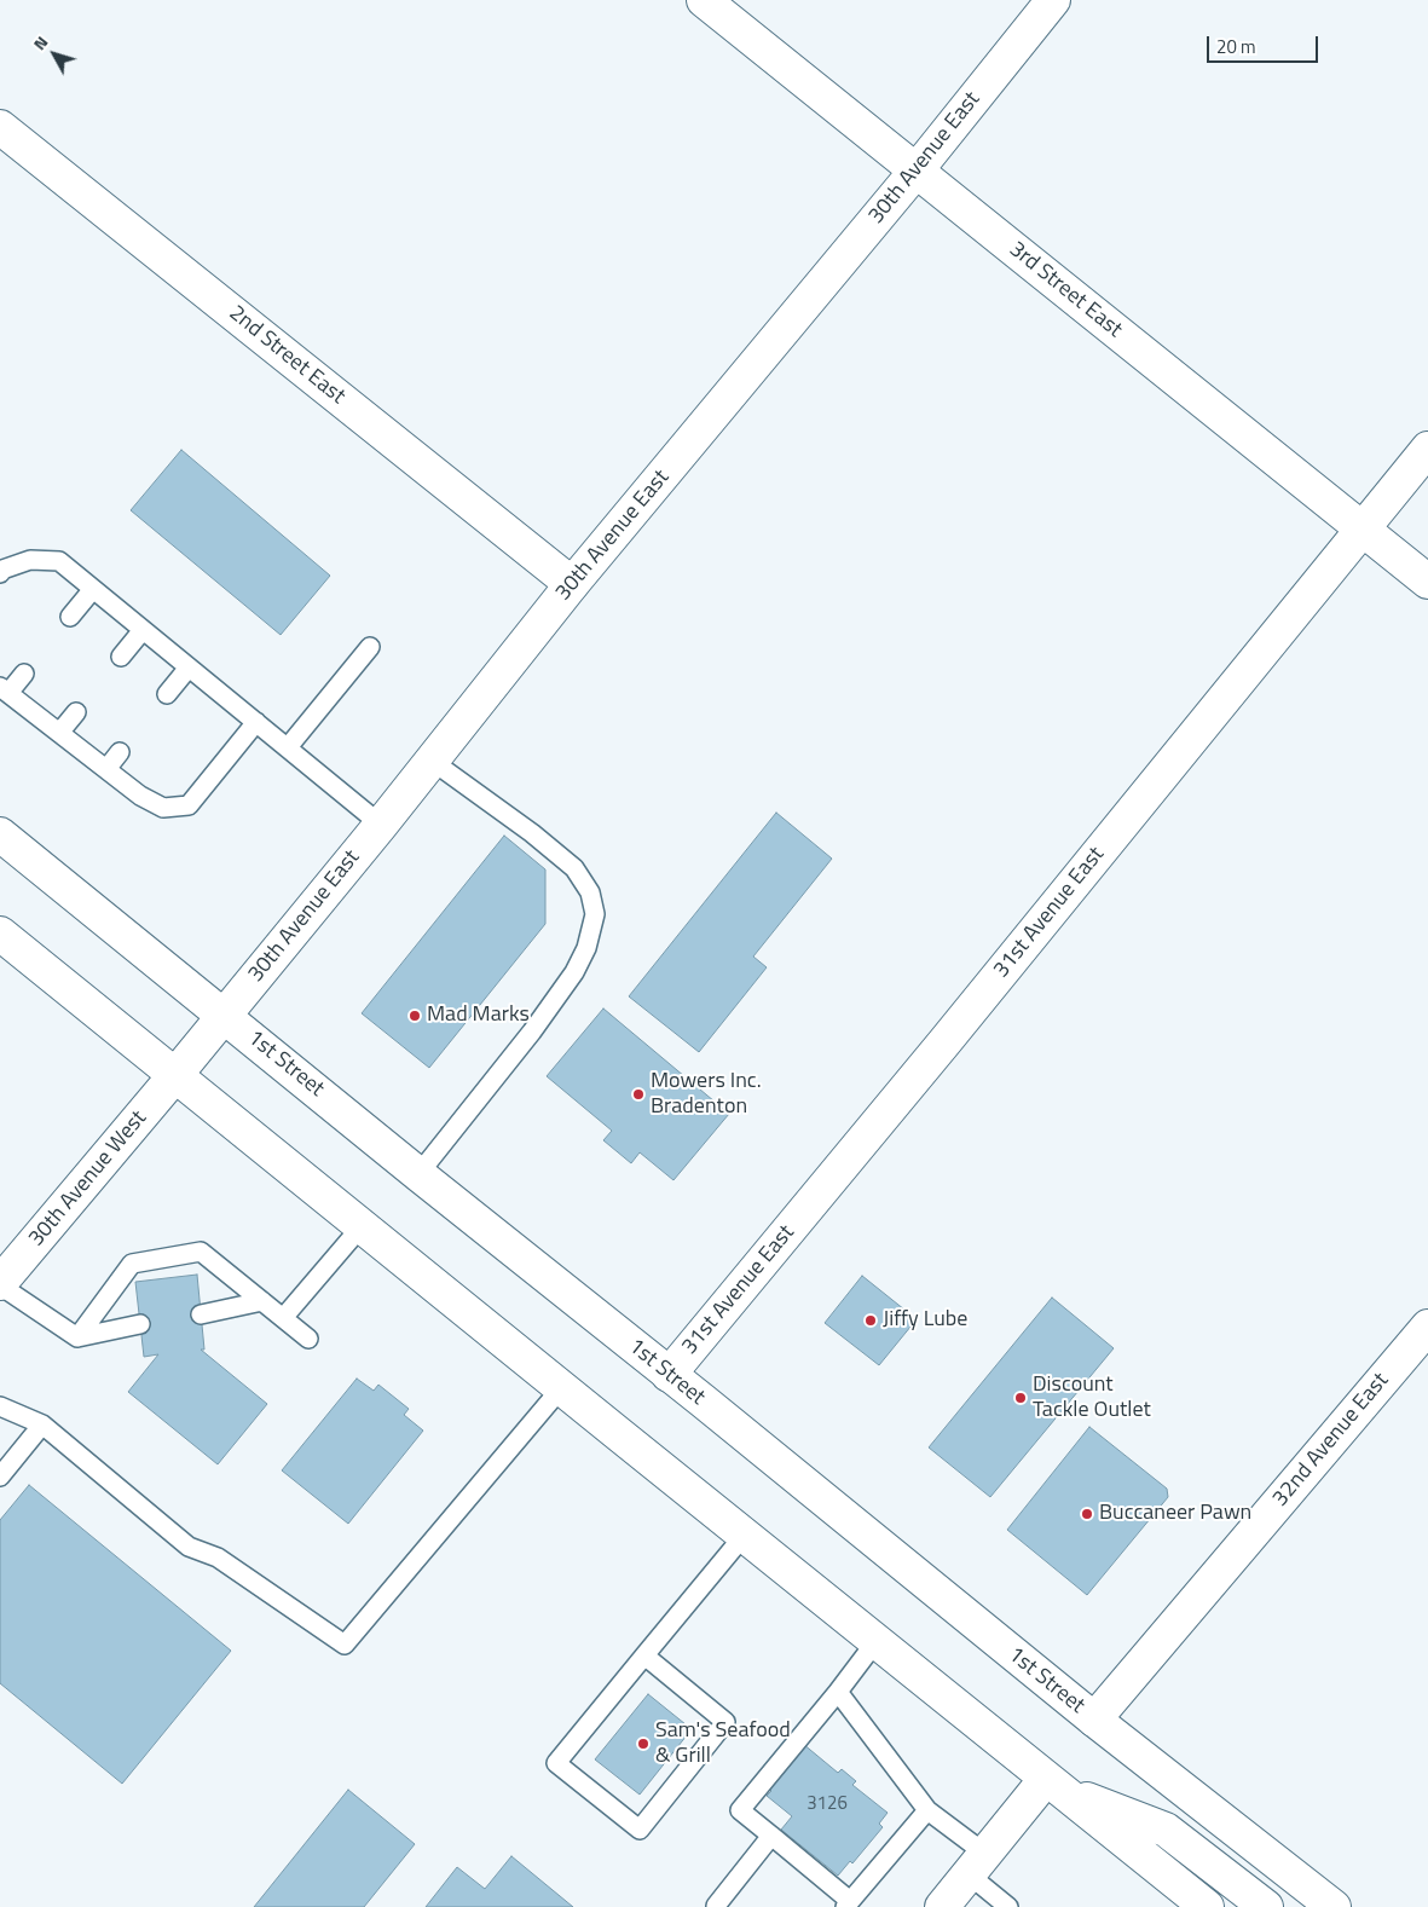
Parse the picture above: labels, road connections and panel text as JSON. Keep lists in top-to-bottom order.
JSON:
{
  "streets": {
    "street": [
      "30th Avenue East",
      "3rd Street East",
      "2nd Street East",
      "31st Avenue East",
      "1st Street",
      "30th Avenue West",
      "32nd Avenue East"
    ]
  },
  "crossings": [
    ["30th Avenue East", "3rd Street East"],
    ["30th Avenue East", "2nd Street East"],
    ["30th Avenue East", "1st Street"],
    ["30th Avenue East", "30th Avenue West"],
    ["3rd Street East", "31st Avenue East"],
    ["31st Avenue East", "1st Street"],
    ["1st Street", "32nd Avenue East"]
  ],
  "places": [
    "Mad Marks",
    "Mowers Inc. Bradenton",
    "Jiffy Lube",
    "Discount Tackle Outlet",
    "Buccaneer Pawn",
    "Sam's Seafood & Grill"
  ],
  "house_numbers": ["3126"],
  "scale_bar": "20 m",
  "north": "top left"
}
